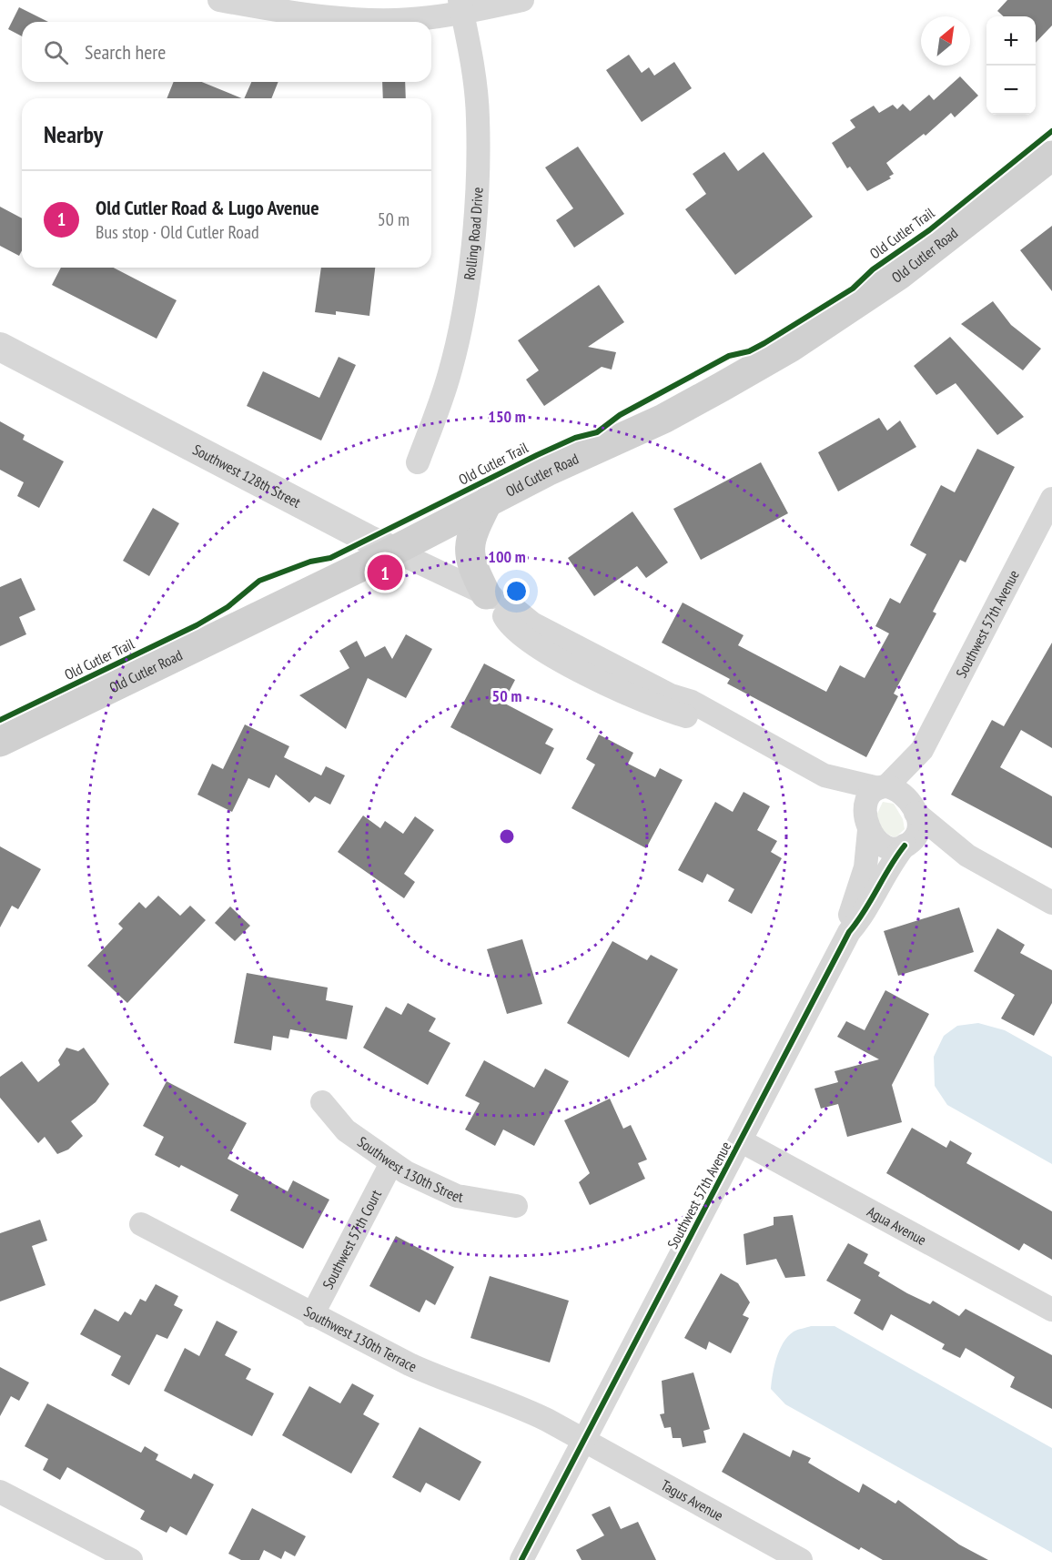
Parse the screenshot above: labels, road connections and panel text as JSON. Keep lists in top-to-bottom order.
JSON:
{
  "streets": {
    "main road": ["Old Cutler Road"],
    "street": [
      "Rolling Road Drive",
      "Southwest 128th Street",
      "Southwest 57th Avenue",
      "Southwest 130th Street",
      "Agua Avenue",
      "Southwest 57th Court",
      "Southwest 130th Terrace",
      "Tagus Avenue"
    ],
    "cycle path": ["Old Cutler Trail"]
  },
  "crossings": [
    ["Old Cutler Road", "Southwest 128th Street"],
    ["Southwest 128th Street", "Southwest 57th Avenue"],
    ["Southwest 57th Avenue", "Agua Avenue"],
    ["Southwest 57th Avenue", "Southwest 130th Terrace"],
    ["Southwest 57th Avenue", "Tagus Avenue"],
    ["Southwest 130th Street", "Southwest 57th Court"],
    ["Southwest 57th Court", "Southwest 130th Terrace"],
    ["Southwest 130th Terrace", "Tagus Avenue"]
  ],
  "north": "top right",
  "page": {
    "map_buttons": ["+", "−"],
    "search": "Search here",
    "heading": "Nearby",
    "list": [
      {
        "mark": "1",
        "name": "Old Cutler Road & Lugo Avenue",
        "note": "Bus stop · Old Cutler Road",
        "value": "50 m"
      }
    ],
    "pins": "1"
  },
  "rings": ["150 m", "100 m", "50 m"]
}
